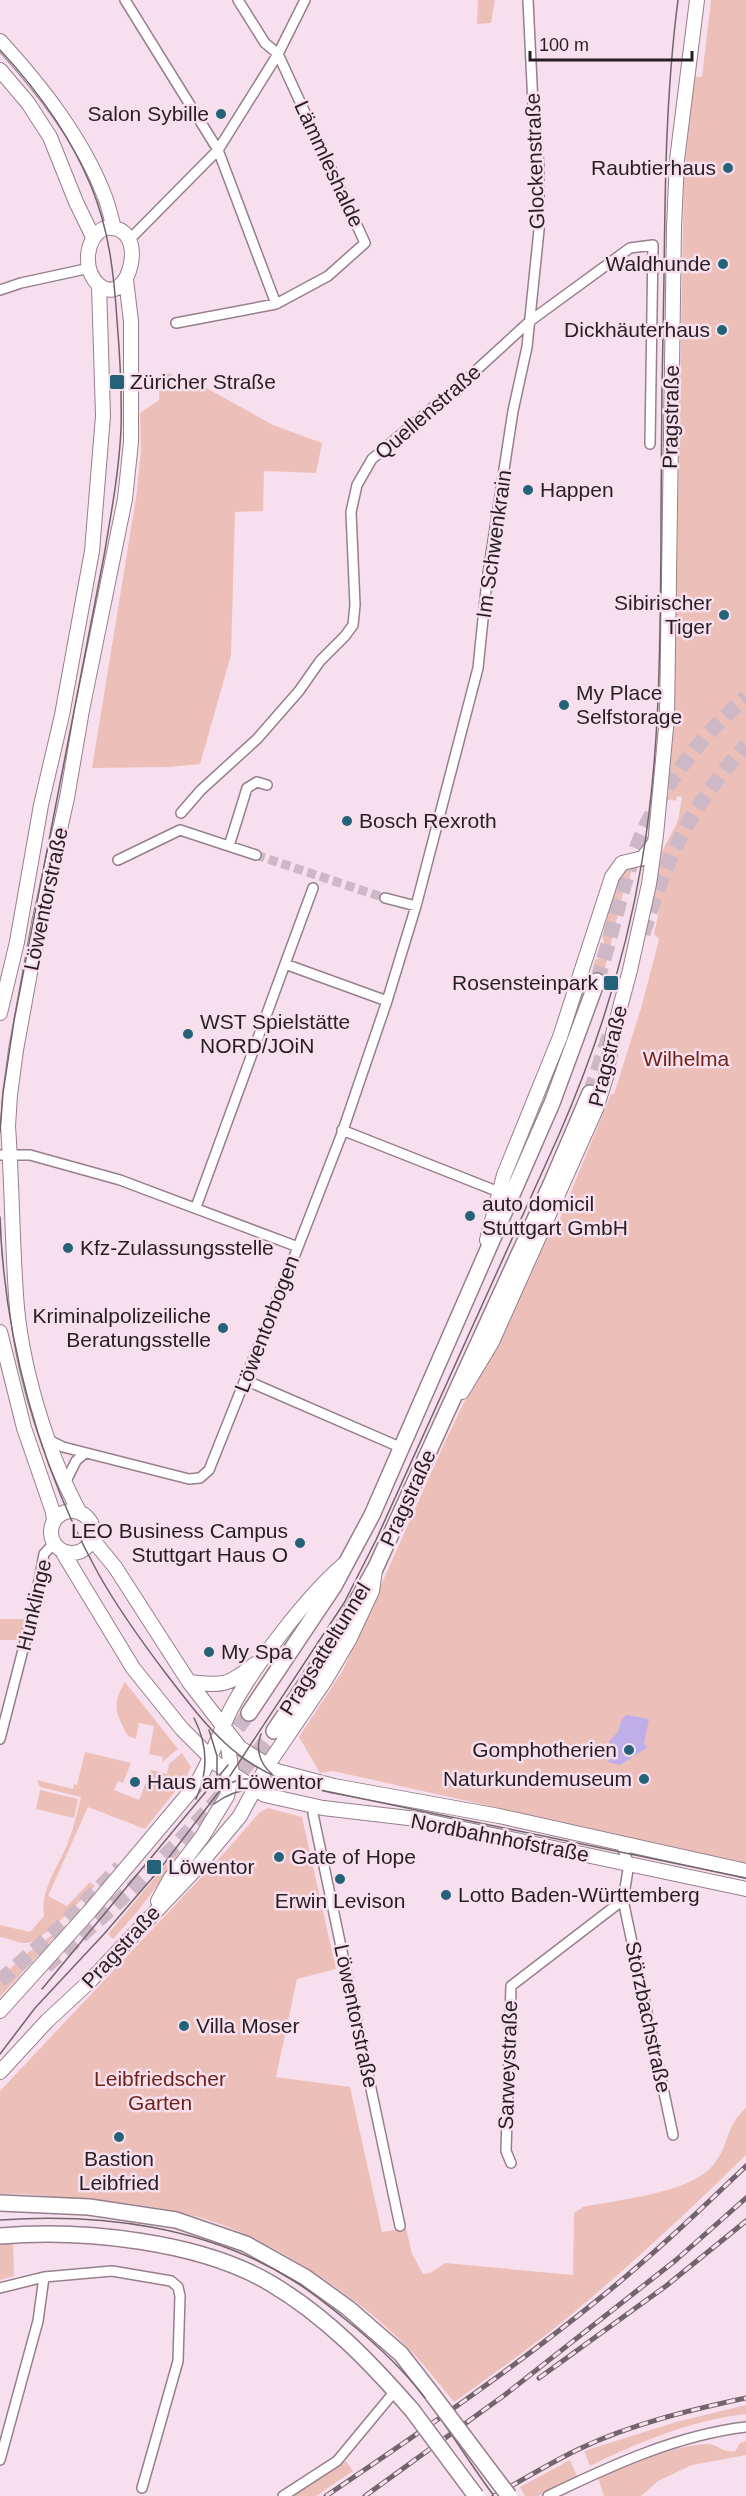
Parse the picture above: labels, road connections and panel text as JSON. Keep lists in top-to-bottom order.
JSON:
{
  "streets": {
    "main road": [
      "Pragstraße",
      "Löwentorstraße",
      "Pragsatteltunnel",
      "Nordbahnhofstraße"
    ],
    "street": [
      "Glockenstraße",
      "Lämmleshalde",
      "Quellenstraße",
      "Im Schwenkrain",
      "Löwentorbogen",
      "Hunklinge",
      "Störzbachstraße",
      "Sarweystraße"
    ]
  },
  "crossings": [
    ["Glockenstraße", "Quellenstraße"],
    ["Glockenstraße", "Im Schwenkrain"],
    ["Quellenstraße", "Im Schwenkrain"],
    ["Pragstraße", "Löwentorstraße"],
    ["Pragstraße", "Pragsatteltunnel"],
    ["Pragstraße", "Nordbahnhofstraße"],
    ["Löwentorstraße", "Löwentorbogen"],
    ["Löwentorstraße", "Hunklinge"],
    ["Löwentorstraße", "Nordbahnhofstraße"],
    ["Störzbachstraße", "Sarweystraße"]
  ],
  "parks": ["Wilhelma", "Leibfriedscher Garten"],
  "places": {
    "other": [
      "Salon Sybille",
      "Raubtierhaus",
      "Waldhunde",
      "Dickhäuterhaus",
      "Happen",
      "Sibirischer Tiger",
      "My Place Selfstorage",
      "Bosch Rexroth",
      "WST Spielstätte NORD/JOiN",
      "auto domicil Stuttgart GmbH",
      "Kfz-Zulassungsstelle",
      "Kriminalpolizeiliche Beratungsstelle",
      "LEO Business Campus Stuttgart Haus O",
      "My Spa",
      "Gomphotherien",
      "Naturkundemuseum",
      "Haus am Löwentor",
      "Gate of Hope",
      "Erwin Levison",
      "Lotto Baden-Württemberg",
      "Villa Moser",
      "Bastion Leibfried"
    ],
    "transit": ["Züricher Straße", "Rosensteinpark", "Löwentor"]
  },
  "scale_bar": "100 m"
}
